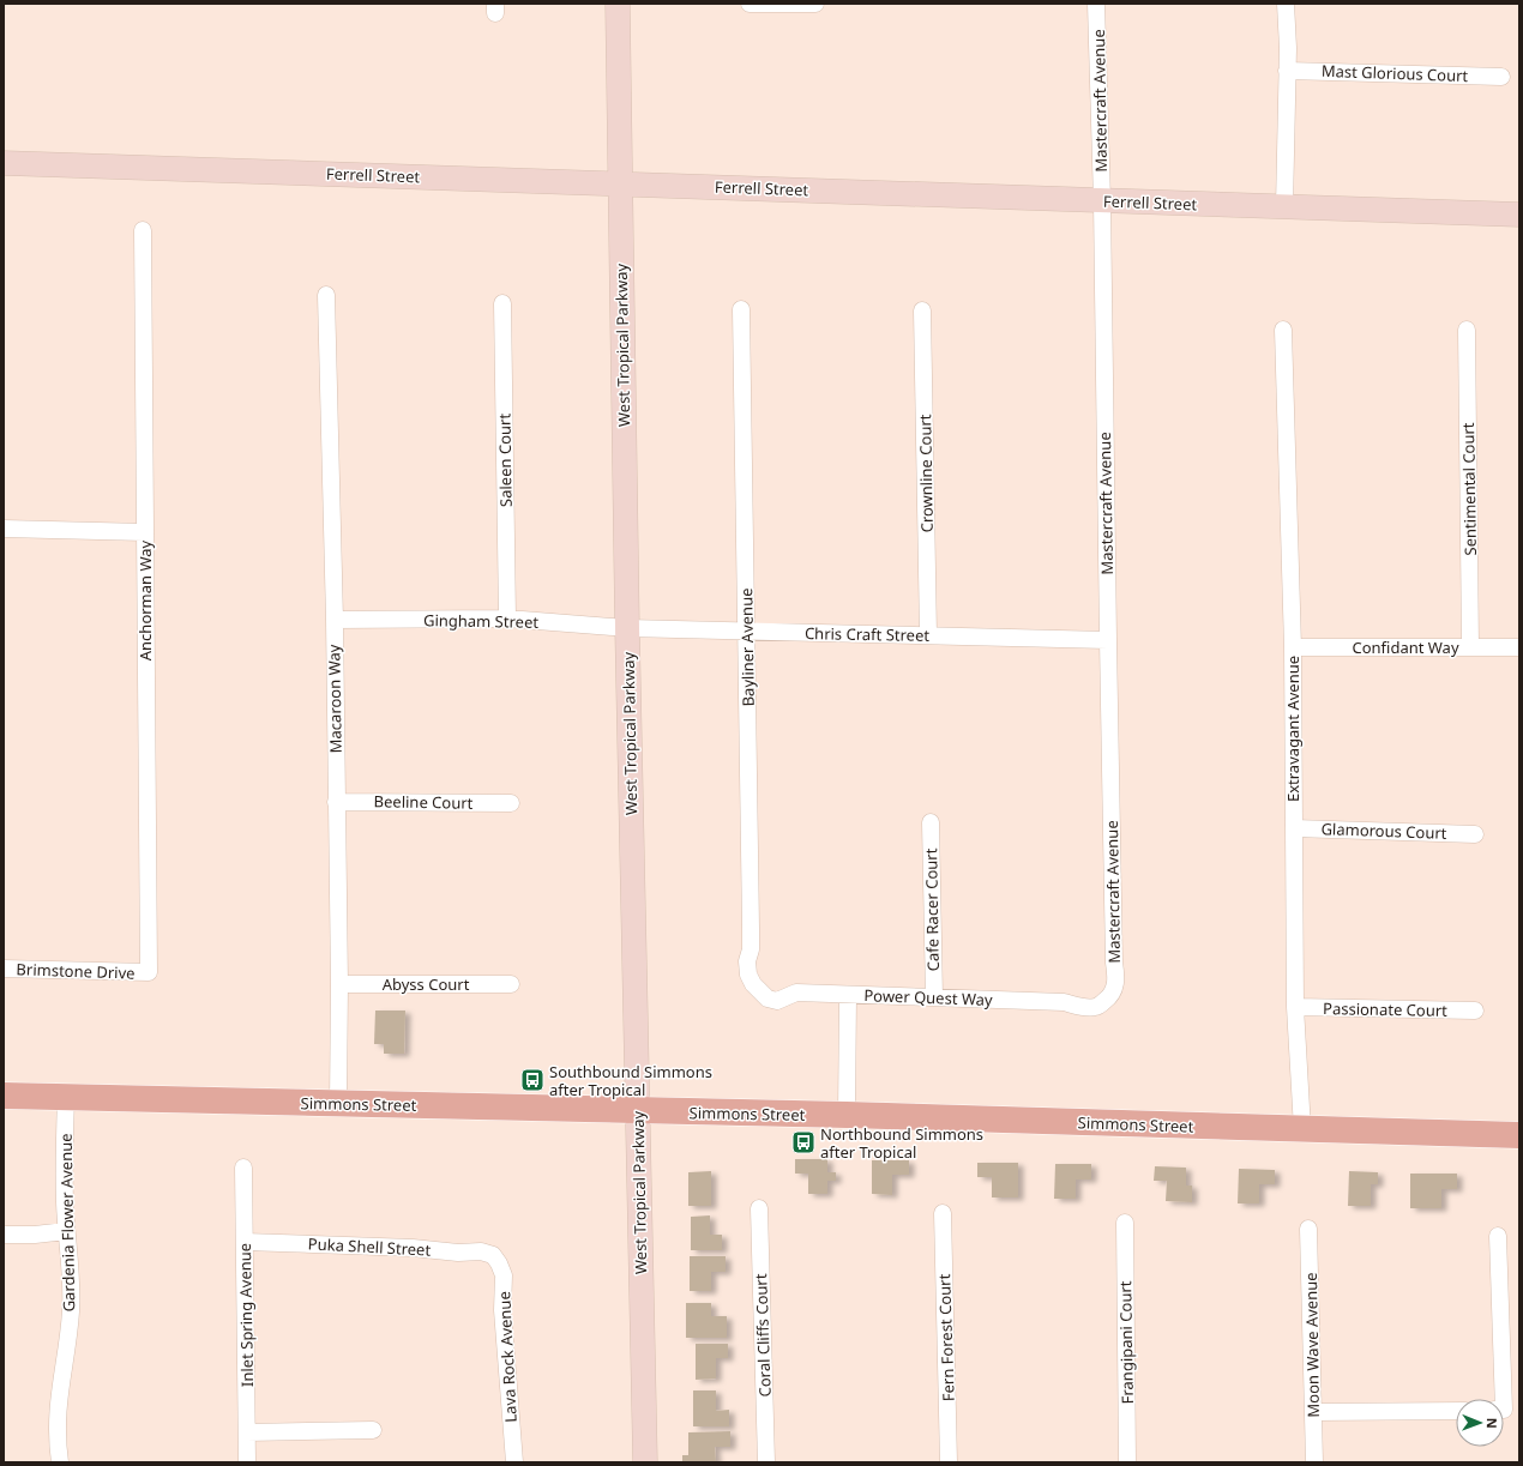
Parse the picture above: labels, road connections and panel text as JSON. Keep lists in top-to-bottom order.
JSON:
{
  "streets": {
    "main road": ["Simmons Street"],
    "street": [
      "Mast Glorious Court",
      "Mastercraft Avenue",
      "Ferrell Street",
      "West Tropical Parkway",
      "Saleen Court",
      "Crownline Court",
      "Sentimental Court",
      "Anchorman Way",
      "Gingham Street",
      "Chris Craft Street",
      "Bayliner Avenue",
      "Confidant Way",
      "Macaroon Way",
      "Extravagant Avenue",
      "Beeline Court",
      "Glamorous Court",
      "Cafe Racer Court",
      "Brimstone Drive",
      "Abyss Court",
      "Power Quest Way",
      "Passionate Court",
      "Gardenia Flower Avenue",
      "Puka Shell Street",
      "Inlet Spring Avenue",
      "Coral Cliffs Court",
      "Fern Forest Court",
      "Frangipani Court",
      "Moon Wave Avenue",
      "Lava Rock Avenue"
    ]
  },
  "crossings": [
    ["Mastercraft Avenue", "Ferrell Street"],
    ["Mastercraft Avenue", "Chris Craft Street"],
    ["Mastercraft Avenue", "Power Quest Way"],
    ["Ferrell Street", "West Tropical Parkway"],
    ["West Tropical Parkway", "Gingham Street"],
    ["West Tropical Parkway", "Chris Craft Street"],
    ["West Tropical Parkway", "Simmons Street"],
    ["Saleen Court", "Gingham Street"],
    ["Crownline Court", "Chris Craft Street"],
    ["Sentimental Court", "Confidant Way"],
    ["Anchorman Way", "Brimstone Drive"],
    ["Gingham Street", "Chris Craft Street"],
    ["Gingham Street", "Macaroon Way"],
    ["Chris Craft Street", "Bayliner Avenue"],
    ["Bayliner Avenue", "Power Quest Way"],
    ["Confidant Way", "Extravagant Avenue"],
    ["Macaroon Way", "Beeline Court"],
    ["Macaroon Way", "Abyss Court"],
    ["Macaroon Way", "Simmons Street"],
    ["Extravagant Avenue", "Glamorous Court"],
    ["Extravagant Avenue", "Passionate Court"],
    ["Extravagant Avenue", "Simmons Street"],
    ["Cafe Racer Court", "Power Quest Way"],
    ["Simmons Street", "Gardenia Flower Avenue"],
    ["Puka Shell Street", "Inlet Spring Avenue"],
    ["Puka Shell Street", "Lava Rock Avenue"]
  ],
  "places": {
    "bus stop": ["Southbound Simmons after Tropical", "Northbound Simmons after Tropical"]
  },
  "north": "right"
}
